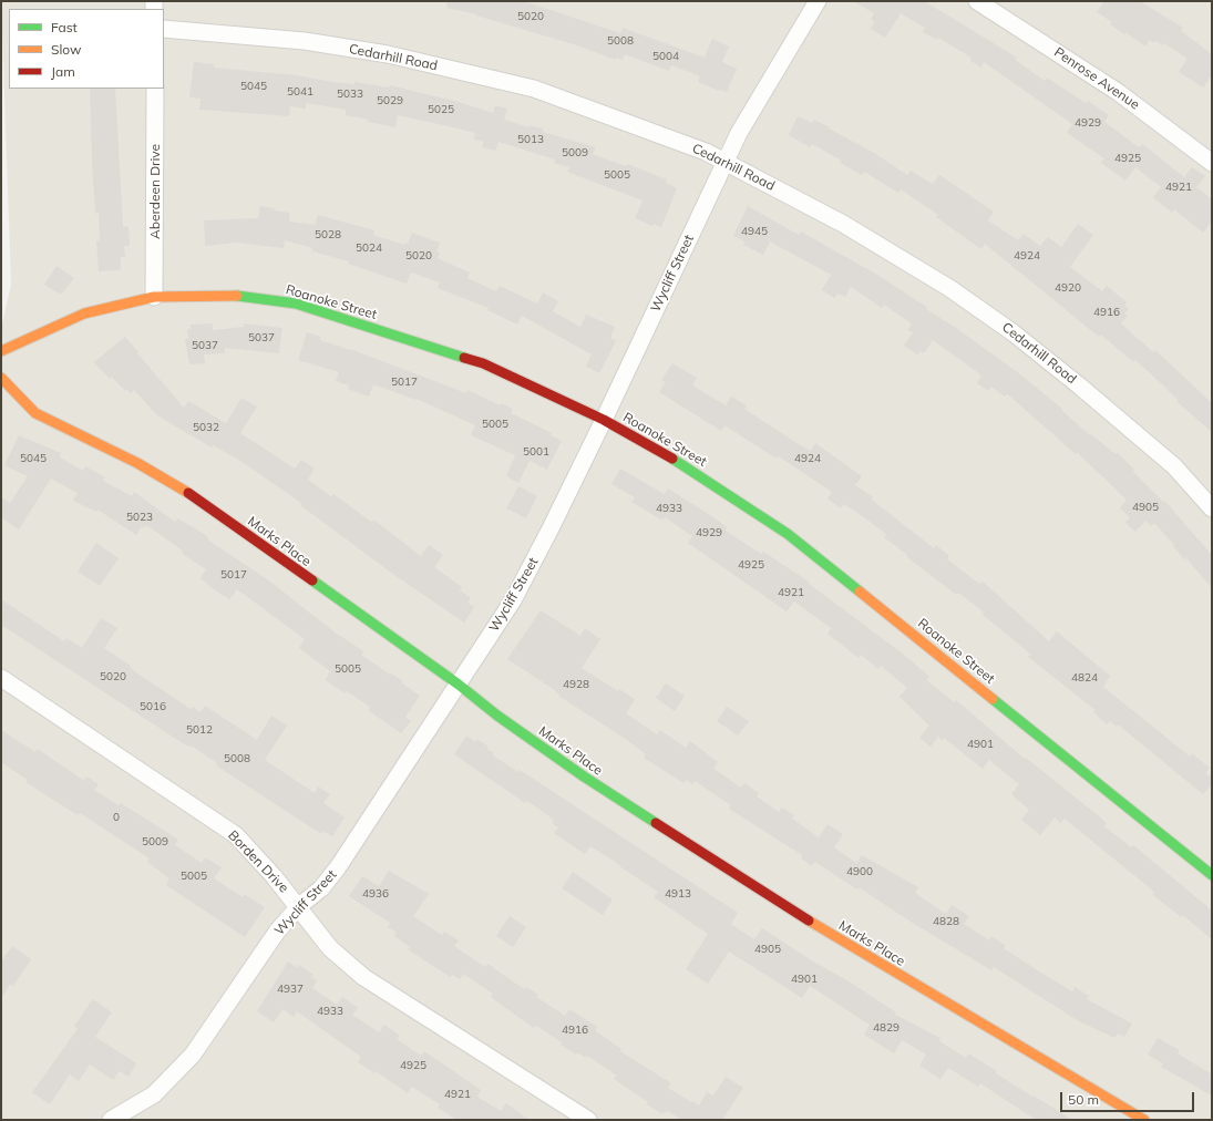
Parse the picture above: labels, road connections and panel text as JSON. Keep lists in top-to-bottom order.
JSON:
{
  "streets": {
    "street": [
      "Cedarhill Road",
      "Penrose Avenue",
      "Aberdeen Drive",
      "Wycliff Street",
      "Roanoke Street",
      "Marks Place",
      "Borden Drive"
    ]
  },
  "crossings": [
    ["Cedarhill Road", "Wycliff Street"],
    ["Aberdeen Drive", "Roanoke Street"],
    ["Wycliff Street", "Roanoke Street"],
    ["Wycliff Street", "Marks Place"],
    ["Wycliff Street", "Borden Drive"]
  ],
  "house_numbers": [
    "5020",
    "5008",
    "5004",
    "5045",
    "5041",
    "5033",
    "5029",
    "5025",
    "4929",
    "5013",
    "5009",
    "4925",
    "5005",
    "4921",
    "4945",
    "5028",
    "5024",
    "5020",
    "4924",
    "4920",
    "4916",
    "5037",
    "5037",
    "5017",
    "5005",
    "5032",
    "5001",
    "5045",
    "4924",
    "4905",
    "4933",
    "5023",
    "4929",
    "4925",
    "5017",
    "4921",
    "5005",
    "5020",
    "4824",
    "4928",
    "5016",
    "5012",
    "4901",
    "5008",
    "0",
    "5009",
    "4900",
    "5005",
    "4936",
    "4913",
    "4828",
    "4905",
    "4901",
    "4937",
    "4933",
    "4829",
    "4916",
    "4925",
    "4921"
  ],
  "legend": ["Fast", "Slow", "Jam"],
  "scale_bar": "50 m"
}
